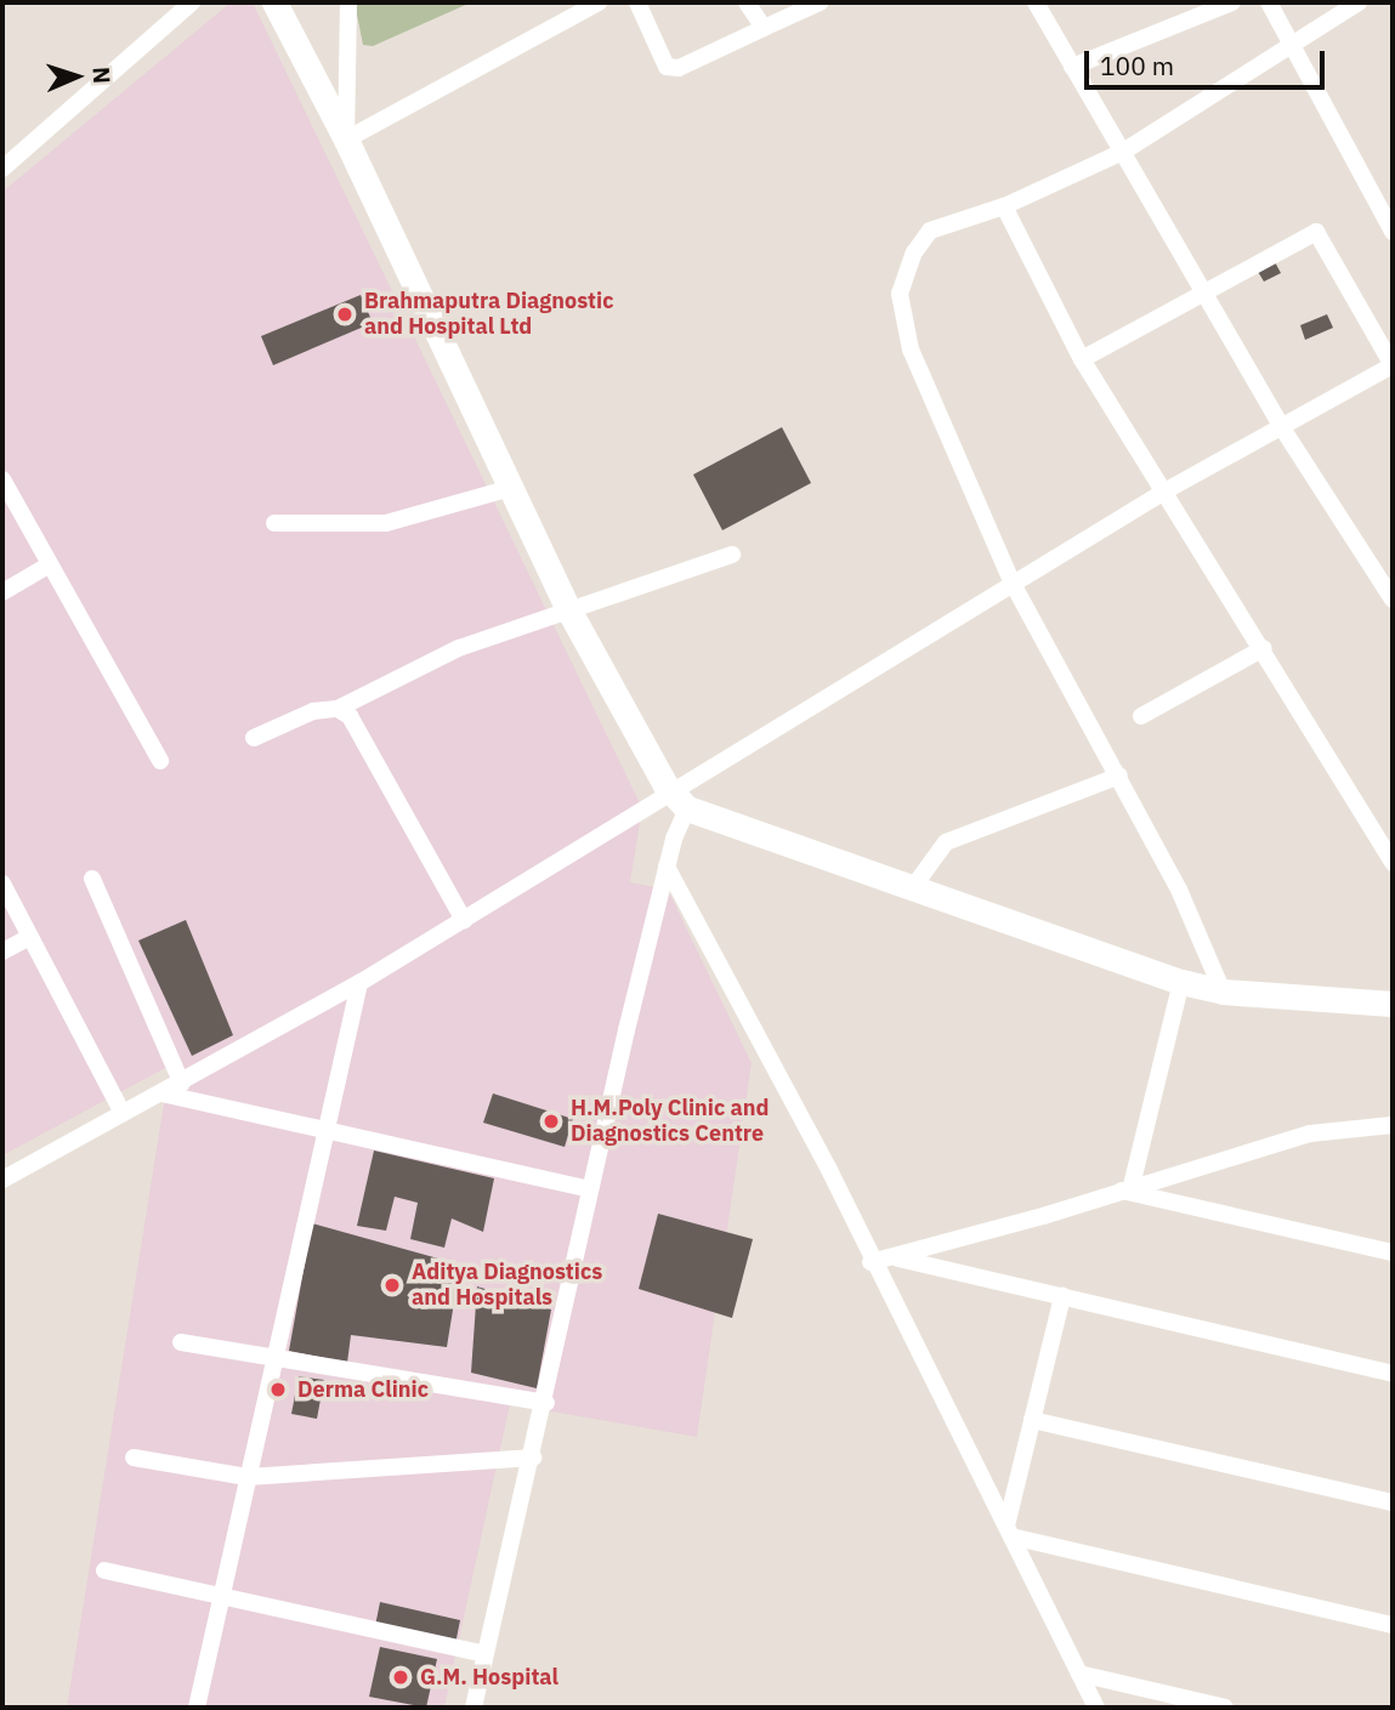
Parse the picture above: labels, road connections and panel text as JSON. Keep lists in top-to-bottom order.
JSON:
{
  "places": [
    "Brahmaputra Diagnostic and Hospital Ltd",
    "H.M.Poly Clinic and Diagnostics Centre",
    "Aditya Diagnostics and Hospitals",
    "Derma Clinic",
    "G.M. Hospital"
  ],
  "scale_bar": "100 m",
  "north": "right"
}
